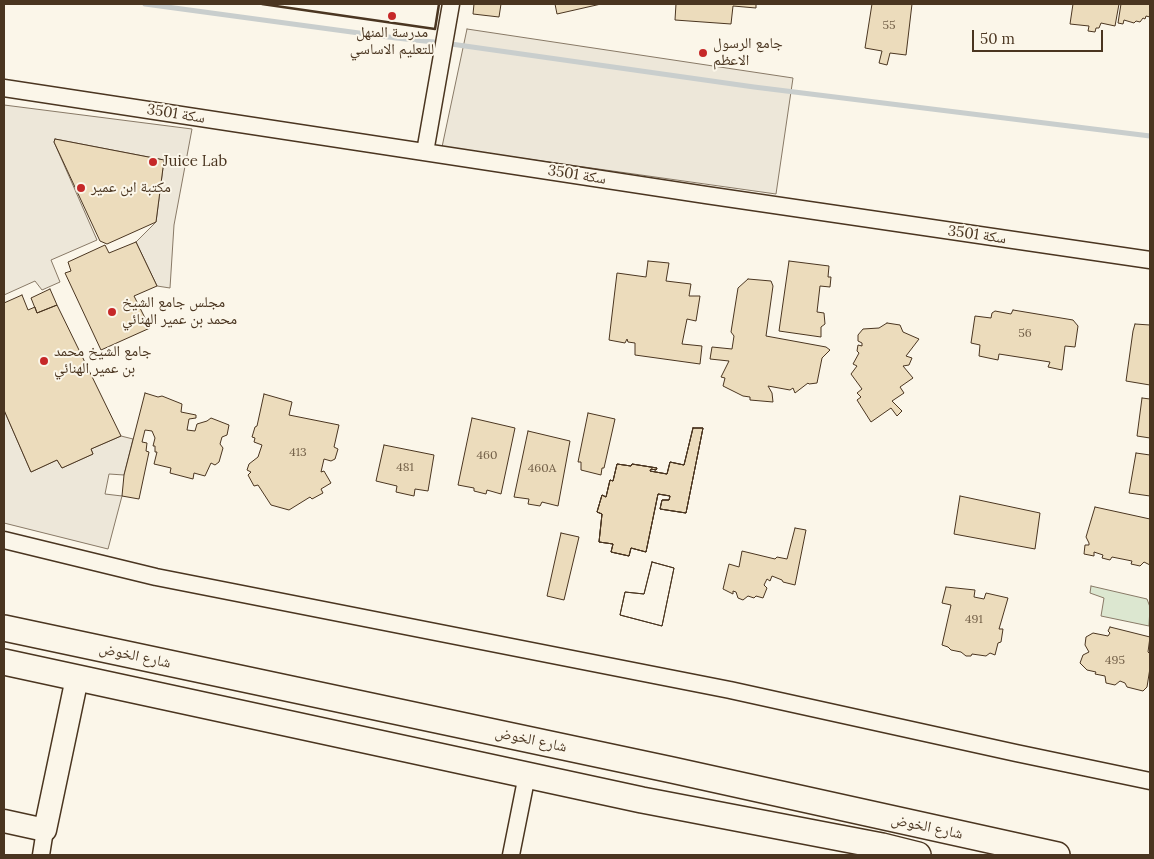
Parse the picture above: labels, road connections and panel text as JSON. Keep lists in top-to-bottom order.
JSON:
{
  "streets": {
    "main road": ["شارع الخوض"],
    "street": ["سكة 3501"]
  },
  "places": [
    "مدرسة المنهل للتعليم الاساسي",
    "جامع الرسول الاعظم",
    "Juice Lab",
    "مكتبة ابن عمير",
    "مجلس جامع الشيخ محمد بن عمير الهنائي",
    "جامع الشيخ محمد بن عمير الهنائي"
  ],
  "house_numbers": [
    "55",
    "56",
    "413",
    "460",
    "481",
    "460A",
    "491",
    "495"
  ],
  "scale_bar": "50 m"
}
